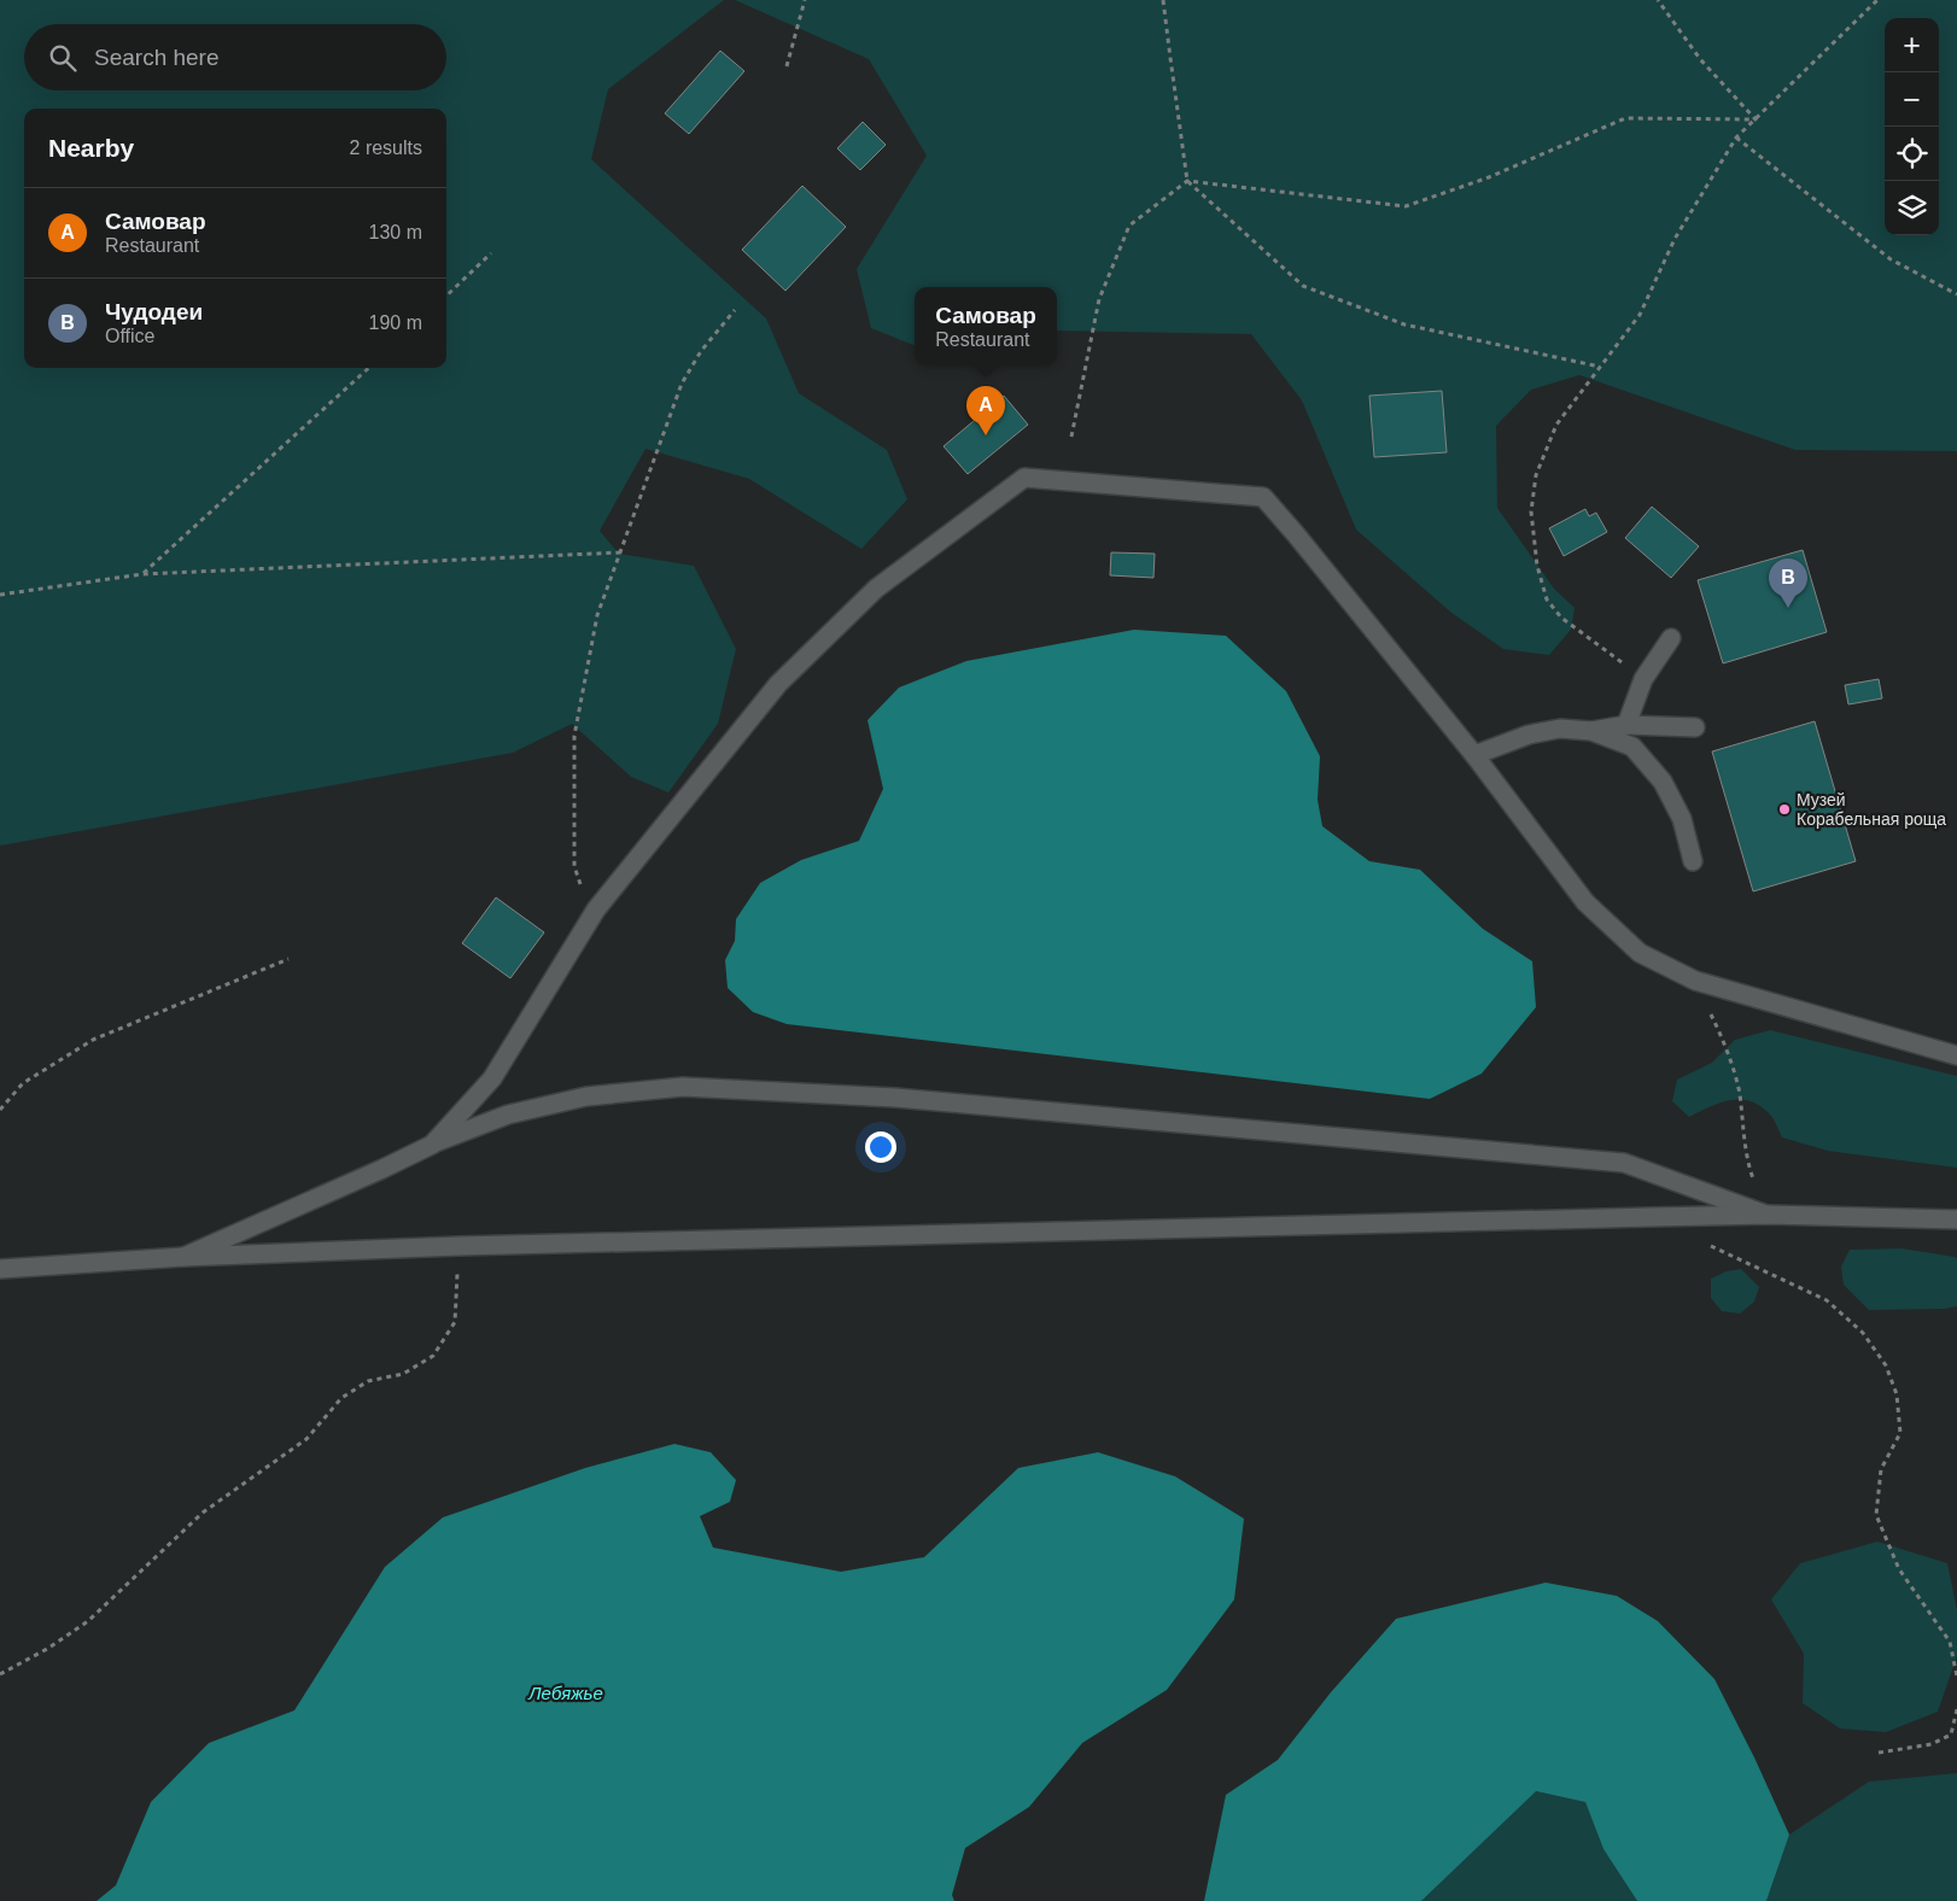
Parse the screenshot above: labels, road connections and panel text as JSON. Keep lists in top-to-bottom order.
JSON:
{
  "water": ["Лебяжье"],
  "places": ["Музей Корабельная роща"],
  "page": {
    "map_buttons": ["+", "−"],
    "search": "Search here",
    "heading": ["Nearby", "2 results"],
    "list": [
      {
        "mark": "A",
        "name": "Самовар",
        "note": "Restaurant",
        "value": "130 m"
      },
      {
        "mark": "B",
        "name": "Чудодеи",
        "note": "Office",
        "value": "190 m"
      }
    ],
    "popup": ["Самовар", "Restaurant"],
    "pins": ["A", "B"]
  }
}
